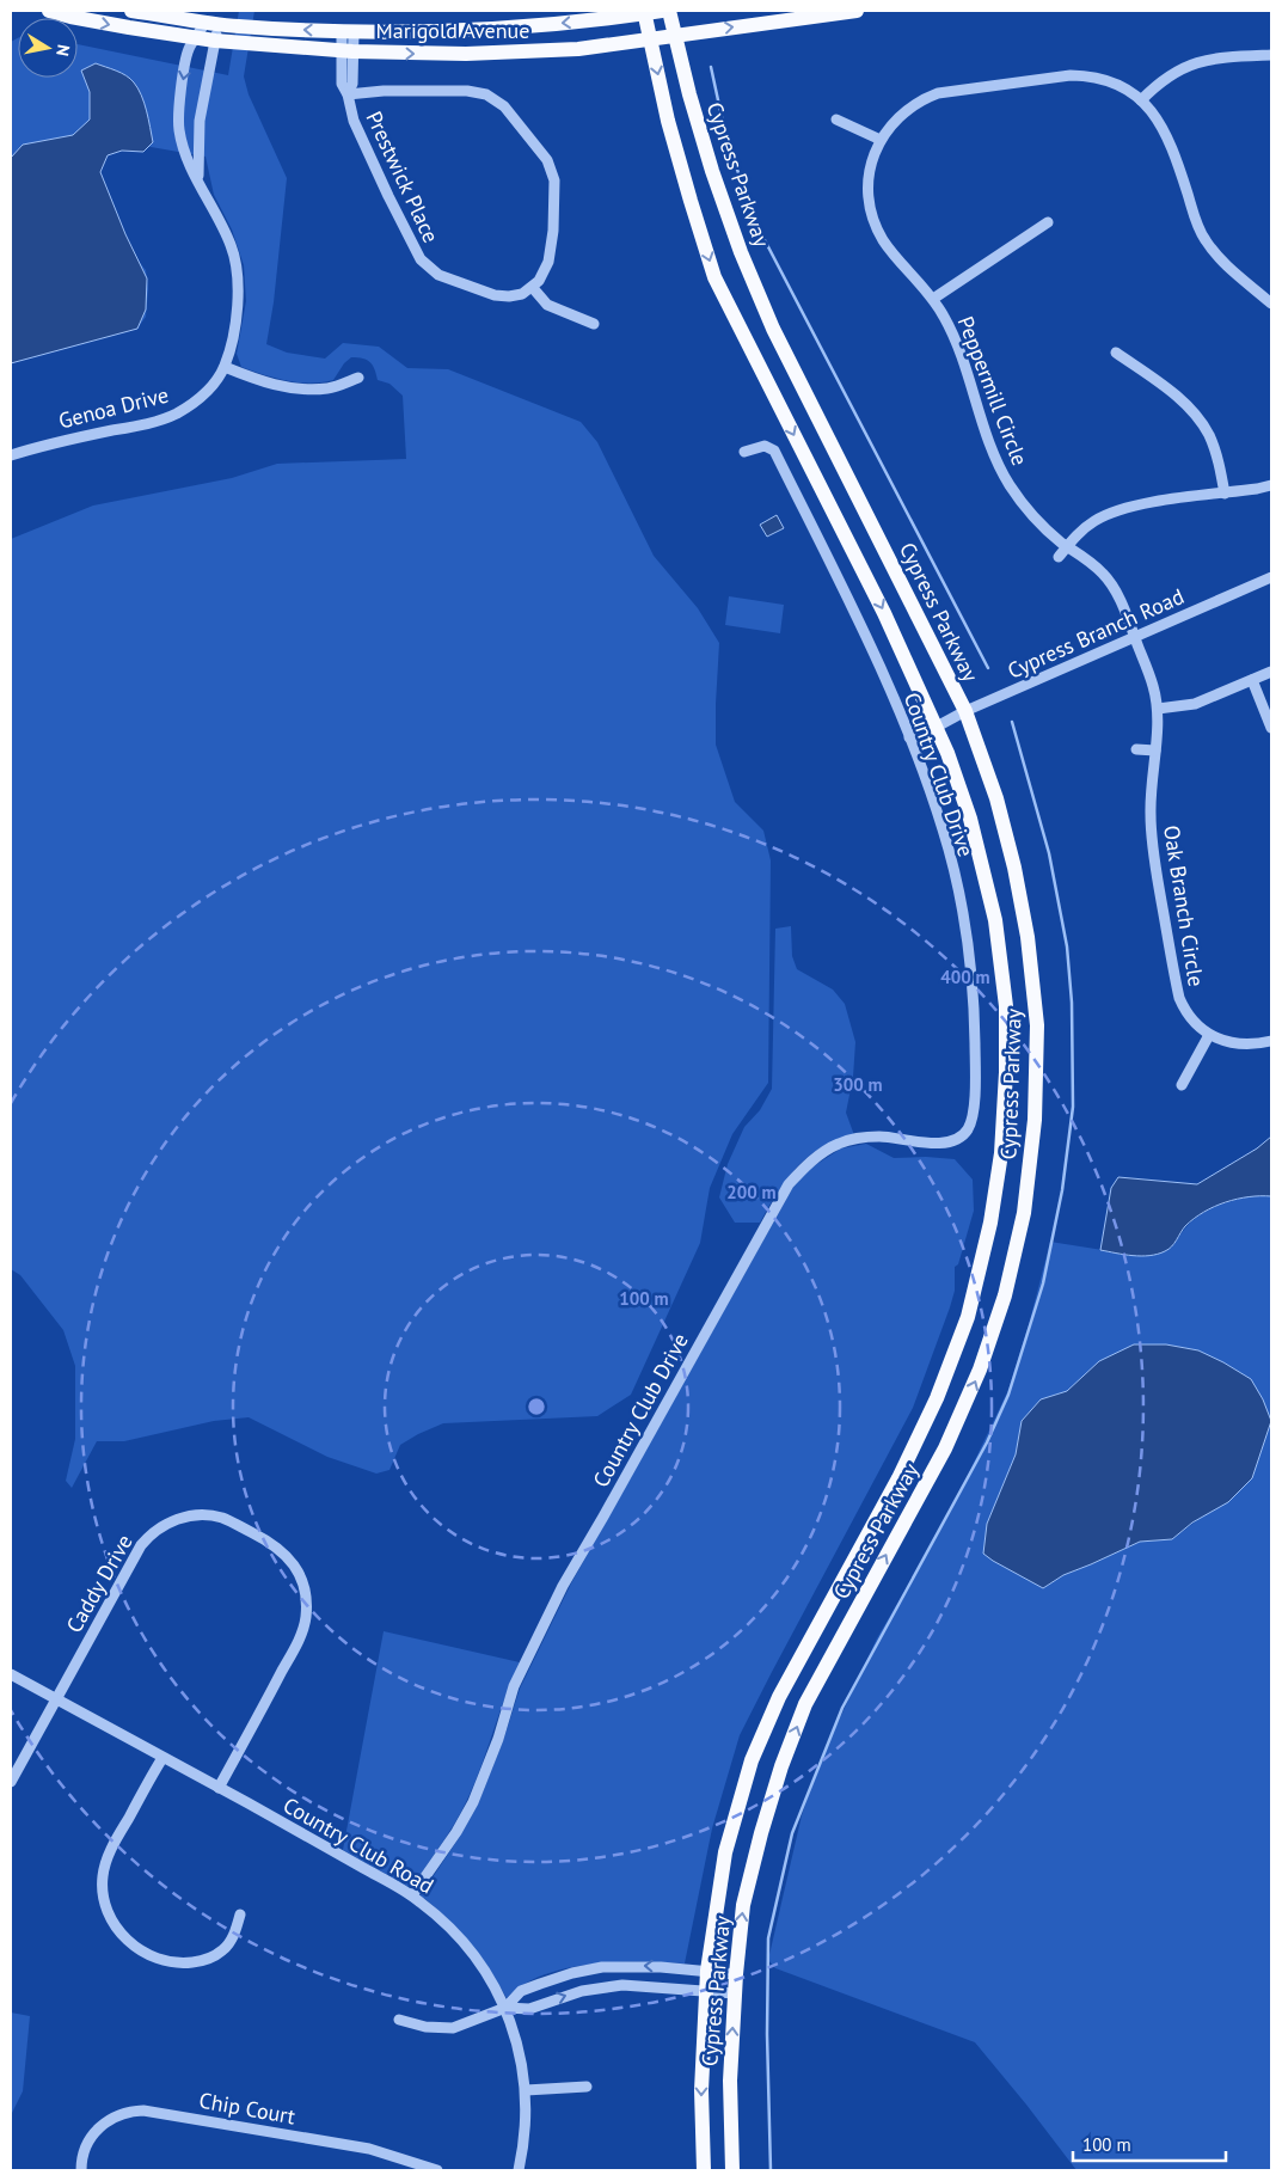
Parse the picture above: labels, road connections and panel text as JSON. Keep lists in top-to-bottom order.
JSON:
{
  "streets": {
    "main road": ["Marigold Avenue", "Cypress Parkway"],
    "street": [
      "Prestwick Place",
      "Peppermill Circle",
      "Genoa Drive",
      "Cypress Branch Road",
      "Country Club Drive",
      "Oak Branch Circle",
      "Caddy Drive",
      "Country Club Road",
      "Chip Court"
    ]
  },
  "crossings": [
    ["Marigold Avenue", "Cypress Parkway"],
    ["Marigold Avenue", "Prestwick Place"],
    ["Marigold Avenue", "Genoa Drive"],
    ["Cypress Parkway", "Cypress Branch Road"],
    ["Peppermill Circle", "Cypress Branch Road"],
    ["Peppermill Circle", "Oak Branch Circle"],
    ["Cypress Branch Road", "Country Club Drive"],
    ["Cypress Branch Road", "Oak Branch Circle"],
    ["Country Club Drive", "Country Club Road"],
    ["Caddy Drive", "Country Club Road"]
  ],
  "scale_bar": "100 m",
  "north": "right",
  "rings": [
    "400 m",
    "300 m",
    "200 m",
    "100 m"
  ]
}
